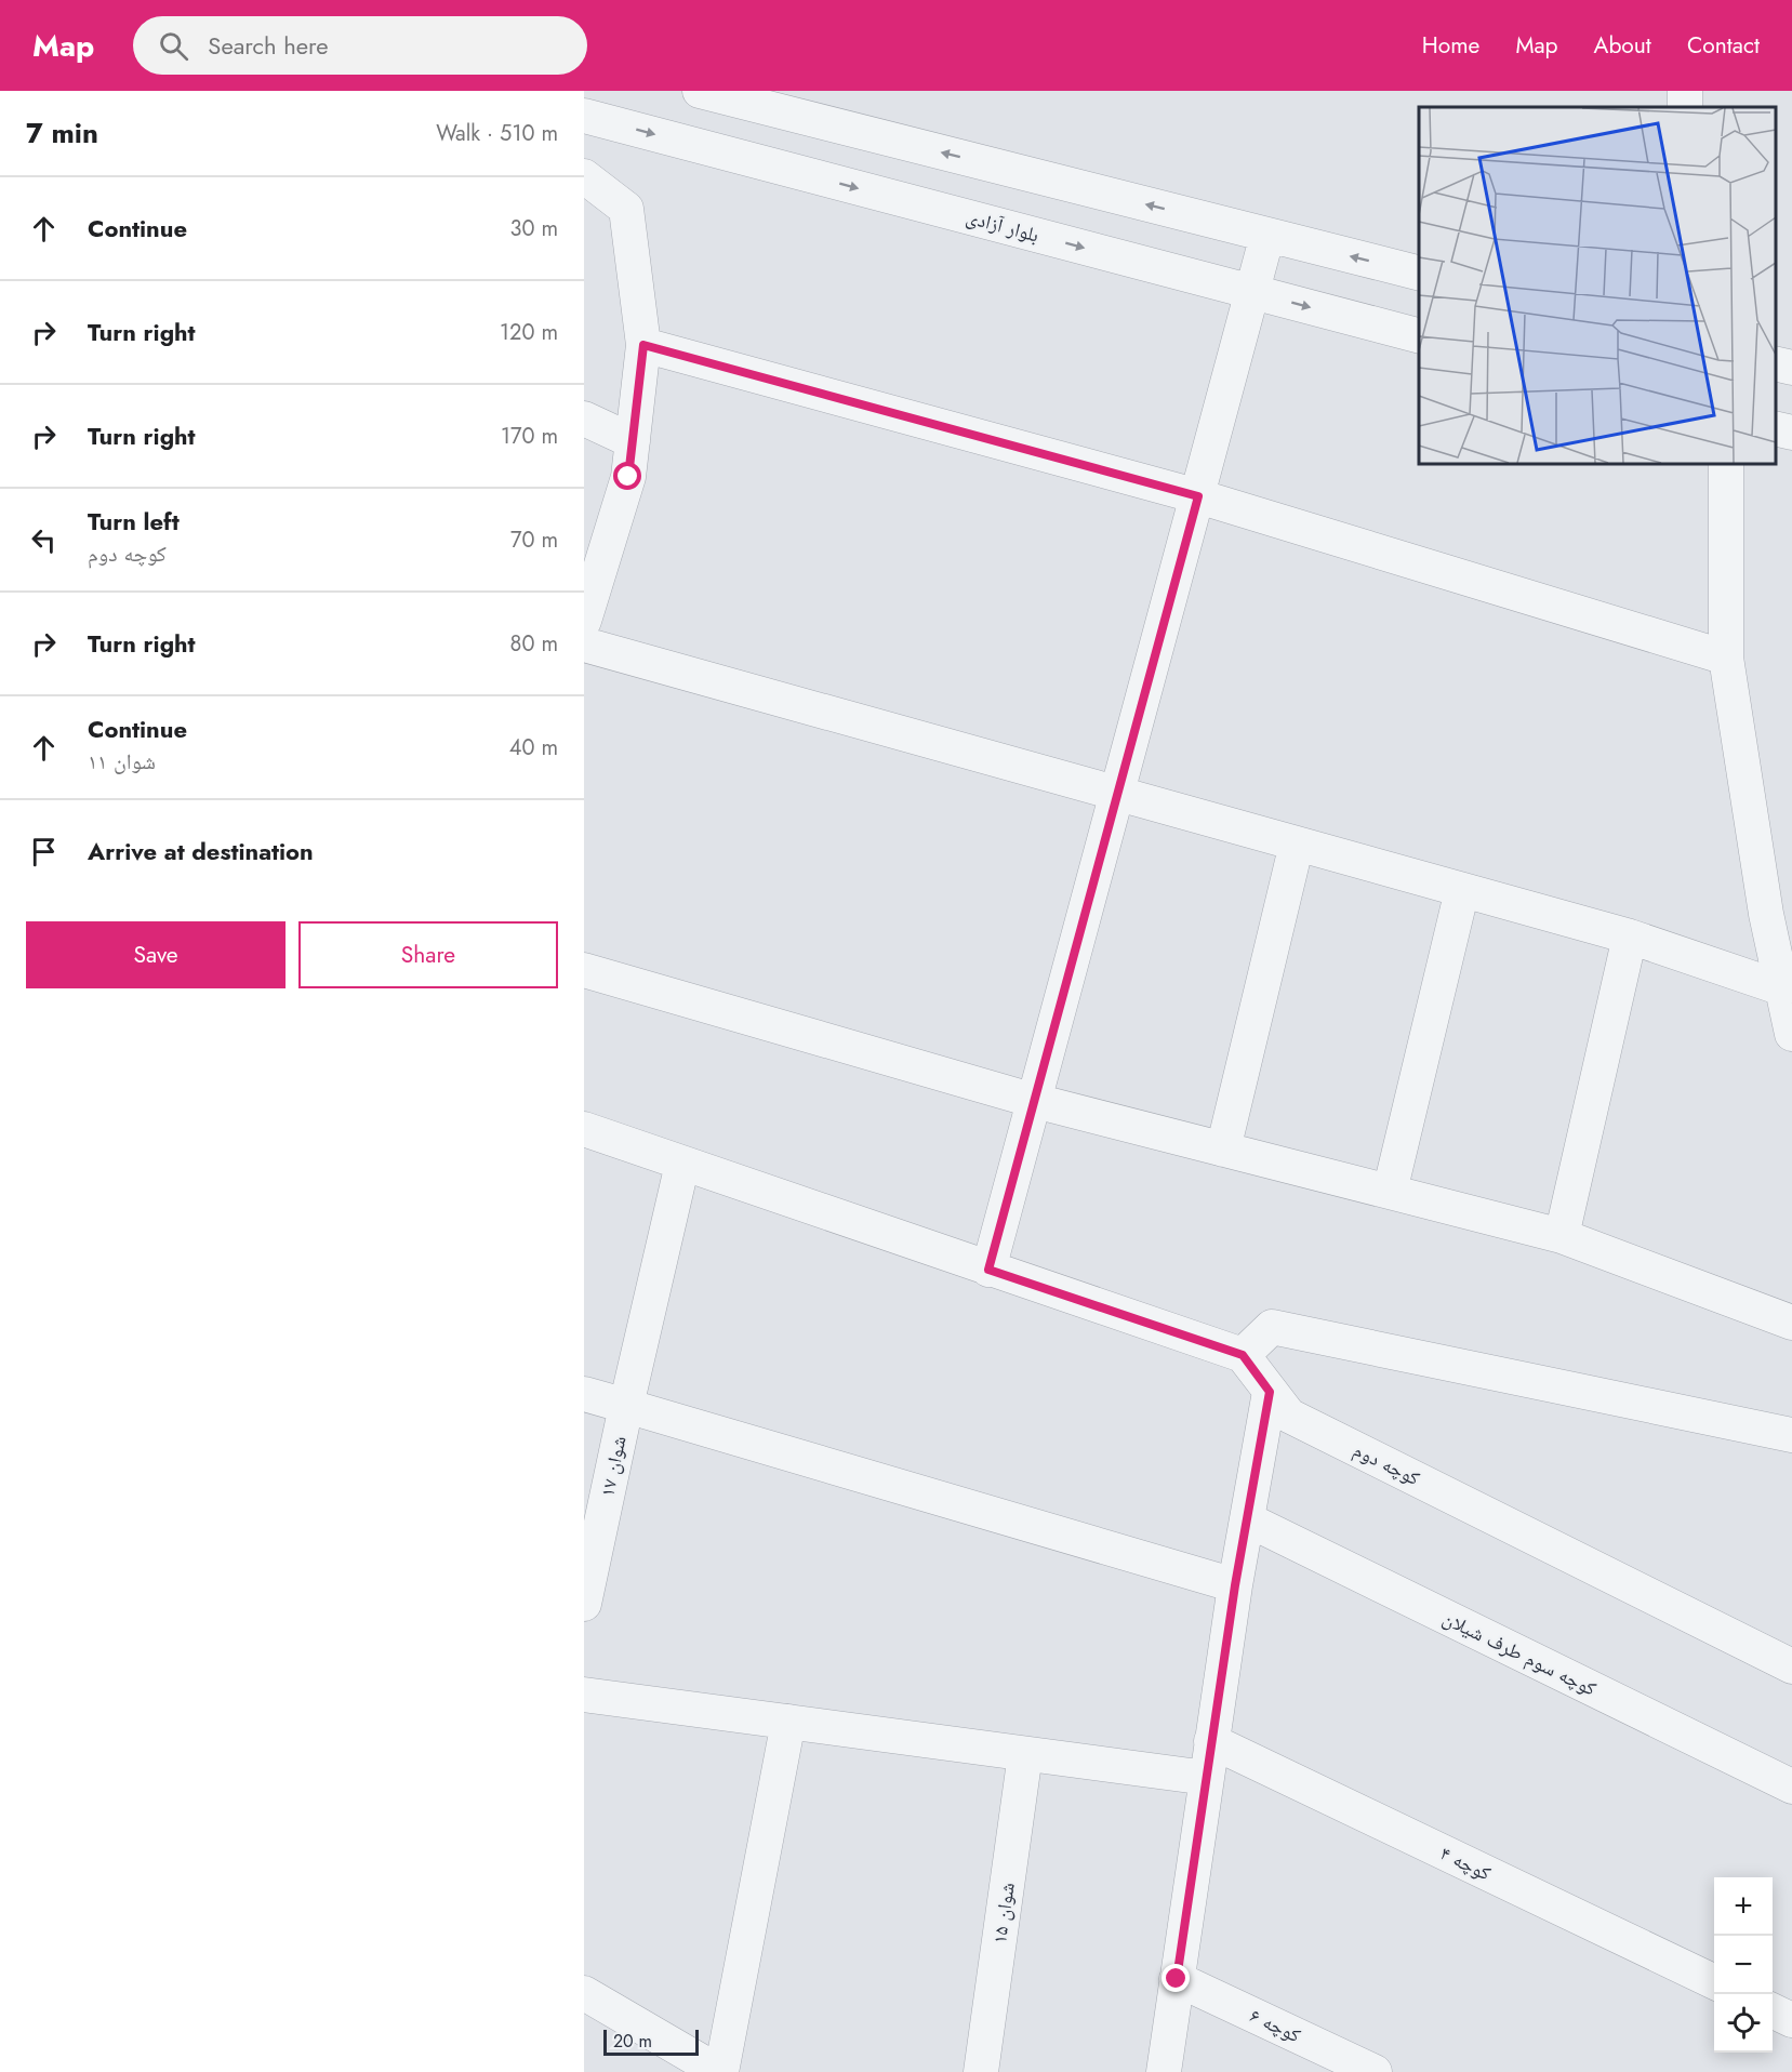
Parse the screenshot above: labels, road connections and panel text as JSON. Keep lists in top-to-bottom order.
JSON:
{
  "streets": {
    "street": [
      "بلوار آزادی",
      "کوچه دوم",
      "شوان ۱۷",
      "کوچه سوم طرف شیلان",
      "کوچه ۴",
      "شوان ۱۵",
      "کوچه ۶"
    ]
  },
  "scale_bar": "20 m",
  "page": {
    "header": "Map",
    "search": "Search here",
    "nav": [
      "Home",
      "Map",
      "About",
      "Contact"
    ],
    "heading": ["7 min", "Walk · 510 m"],
    "list": [
      ["Continue", "30 m"],
      ["Turn right", "120 m"],
      ["Turn right", "170 m"],
      ["Turn left", "کوچه دوم", "70 m"],
      ["Turn right", "80 m"],
      ["Continue", "شوان ۱۱", "40 m"],
      "Arrive at destination"
    ],
    "buttons": ["Save", "Share"],
    "map_buttons": ["+", "−"],
    "scale": "20 m"
  }
}
